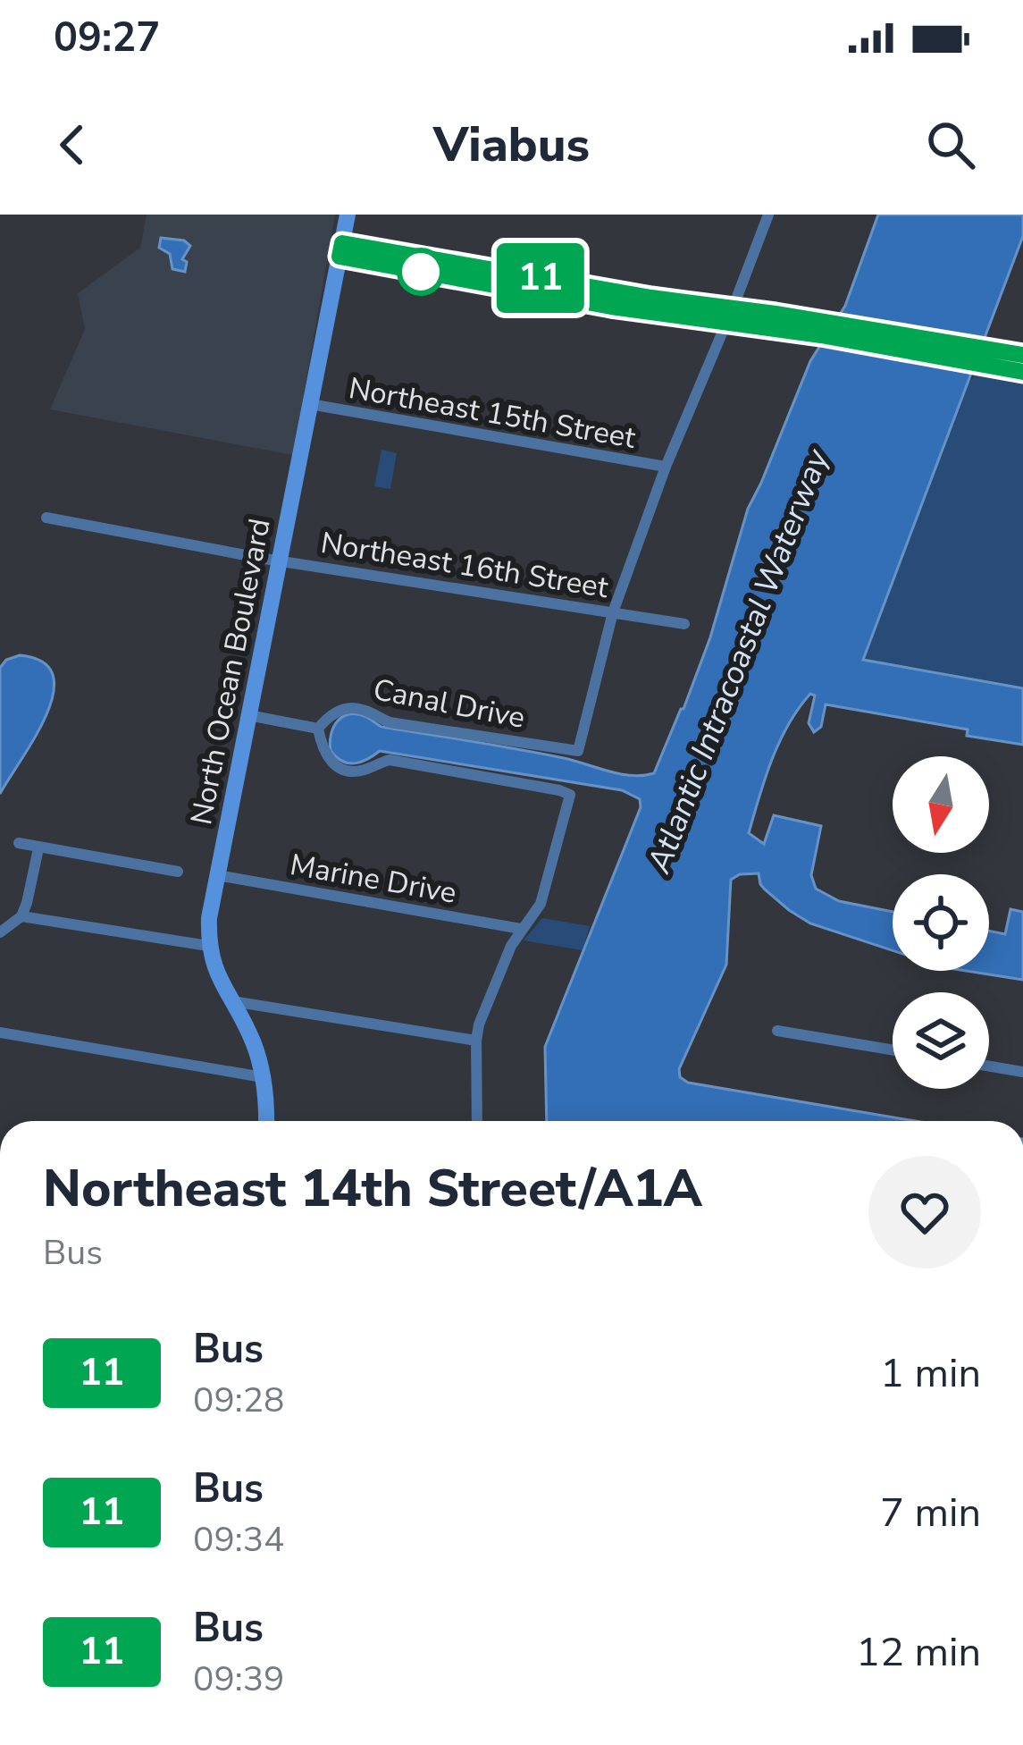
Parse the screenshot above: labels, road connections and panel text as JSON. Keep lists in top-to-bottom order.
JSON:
{
  "streets": {
    "main road": ["North Ocean Boulevard"],
    "street": [
      "Northeast 15th Street",
      "Northeast 16th Street",
      "Canal Drive",
      "Marine Drive"
    ]
  },
  "crossings": [
    ["Northeast 15th Street", "North Ocean Boulevard"],
    ["Northeast 16th Street", "North Ocean Boulevard"],
    ["Northeast 16th Street", "Canal Drive"],
    ["North Ocean Boulevard", "Marine Drive"]
  ],
  "water": ["Atlantic Intracoastal Waterway"],
  "lines": ["bus line 11"],
  "north": "bottom",
  "page": {
    "status": "09:27",
    "header": "Viabus",
    "on_map": "11",
    "heading": ["Northeast 14th Street/A1A", "Bus"],
    "list": [
      {
        "mark": "11",
        "name": "Bus",
        "note": "09:28",
        "value": "1 min"
      },
      {
        "mark": "11",
        "name": "Bus",
        "note": "09:34",
        "value": "7 min"
      },
      {
        "mark": "11",
        "name": "Bus",
        "note": "09:39",
        "value": "12 min"
      }
    ]
  }
}
